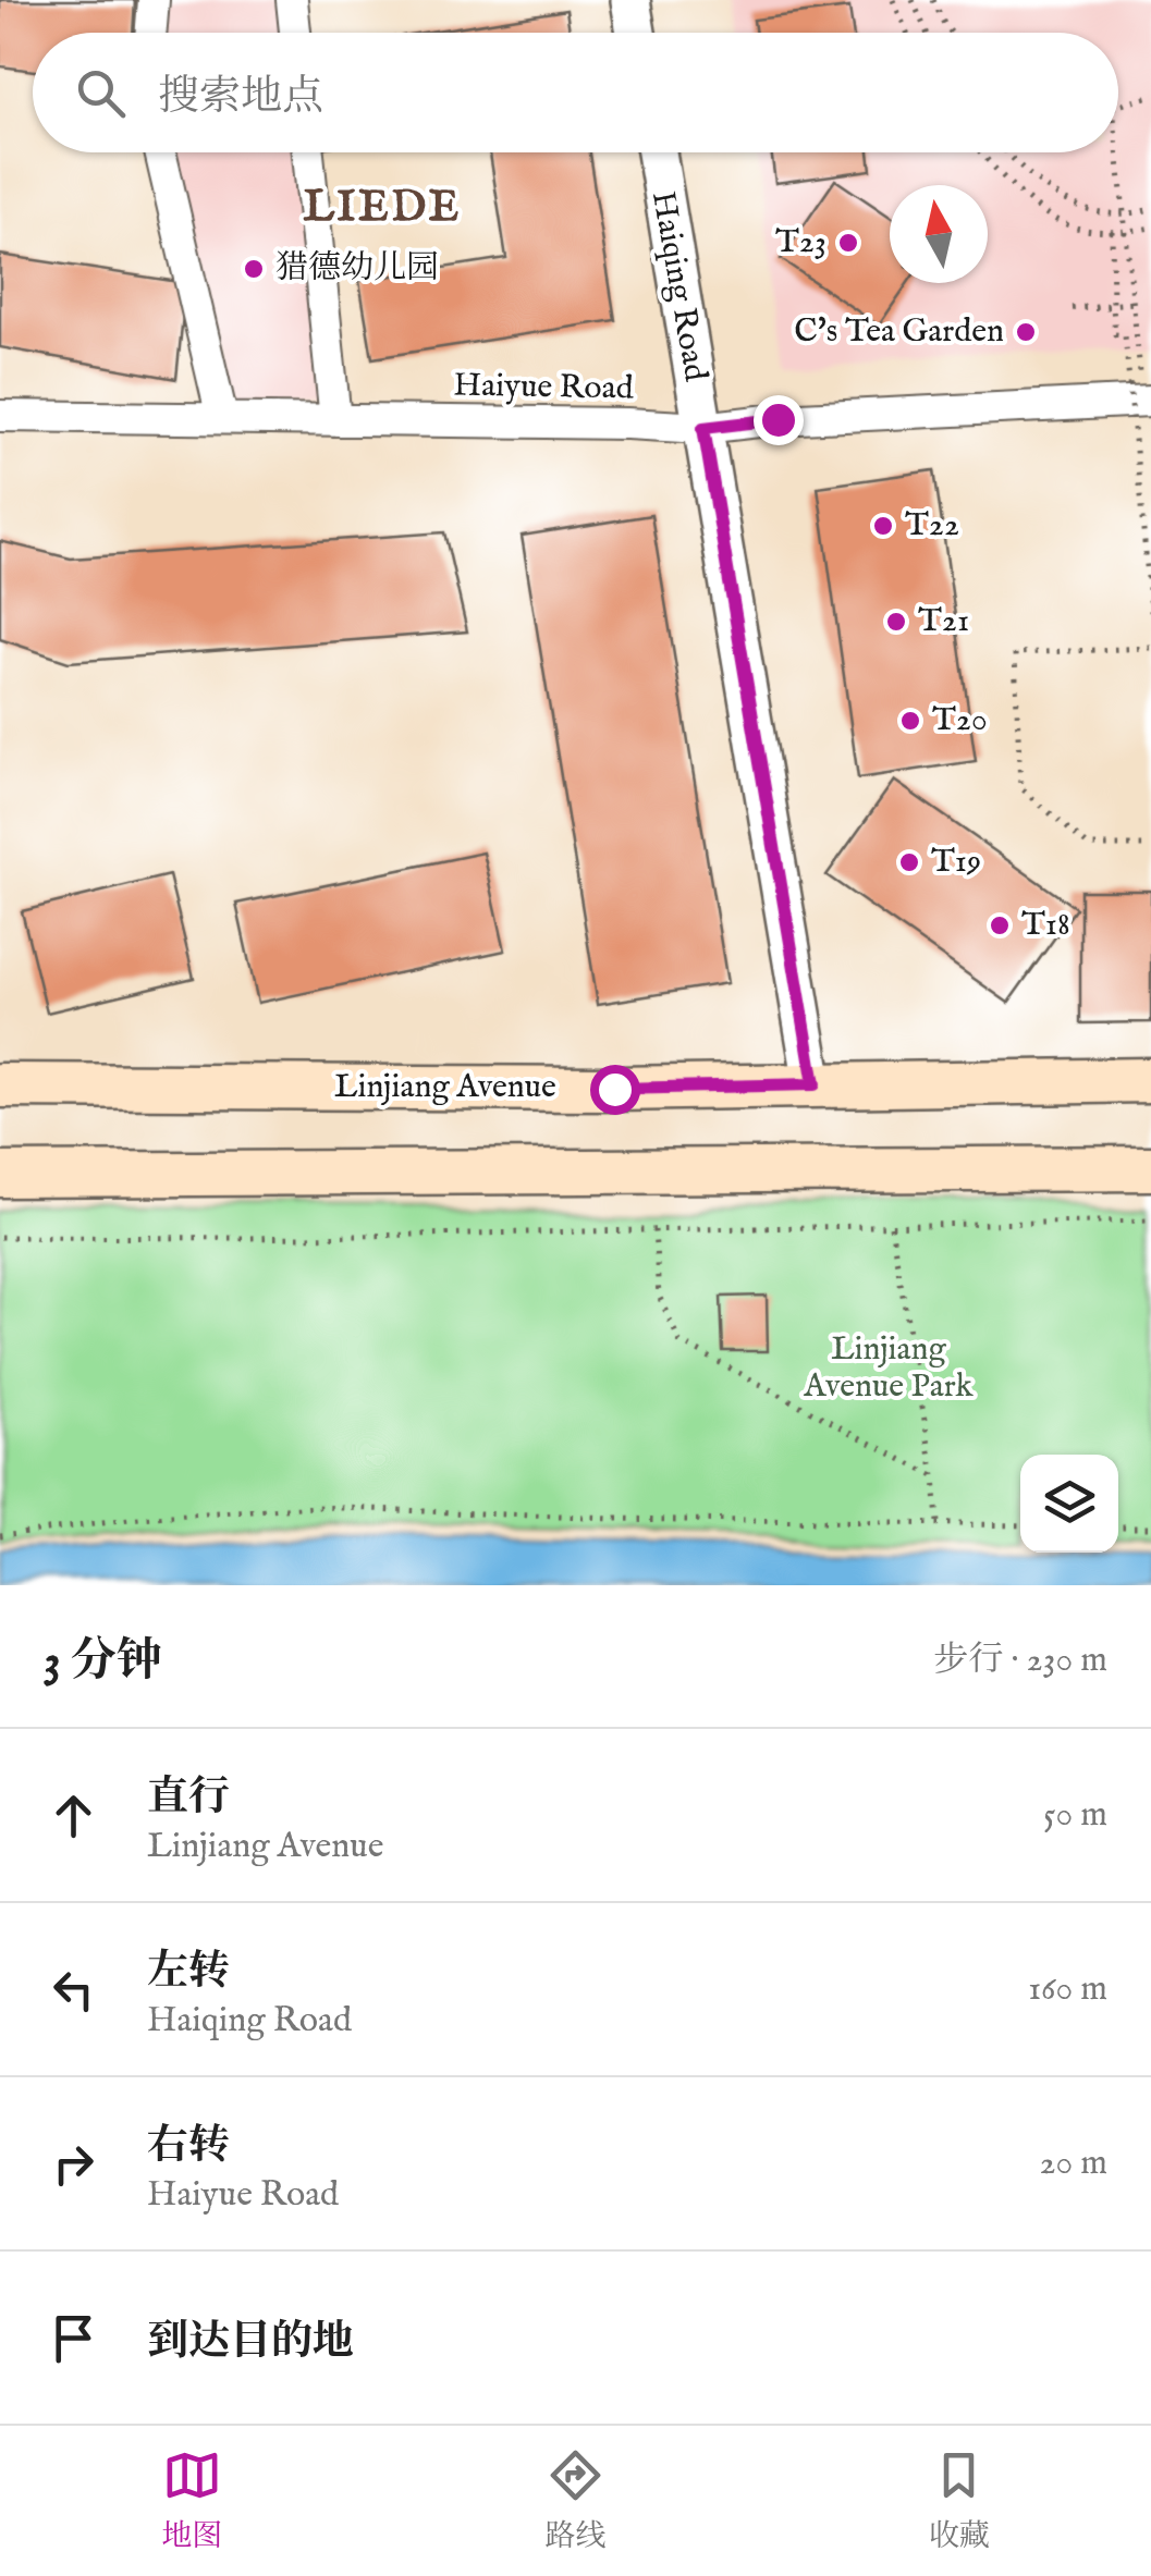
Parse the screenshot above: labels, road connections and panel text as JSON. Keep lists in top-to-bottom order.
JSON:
{
  "streets": {
    "main road": ["Linjiang Avenue"],
    "street": ["Haiqing Road", "Haiyue Road"]
  },
  "crossings": [
    ["Haiqing Road", "Haiyue Road"],
    ["Haiqing Road", "Linjiang Avenue"]
  ],
  "districts": ["LIEDE"],
  "parks": ["Linjiang Avenue Park"],
  "places": [
    "T23",
    "猎德幼儿园",
    "C's Tea Garden",
    "T22",
    "T21",
    "T20",
    "T19",
    "T18"
  ],
  "north": "top",
  "page": {
    "search": "搜索地点",
    "heading": ["3 分钟", "步行 · 230 m"],
    "list": [
      ["直行", "Linjiang Avenue", "50 m"],
      ["左转", "Haiqing Road", "160 m"],
      ["右转", "Haiyue Road", "20 m"],
      "到达目的地"
    ],
    "nav": ["地图", "路线", "收藏"]
  }
}
